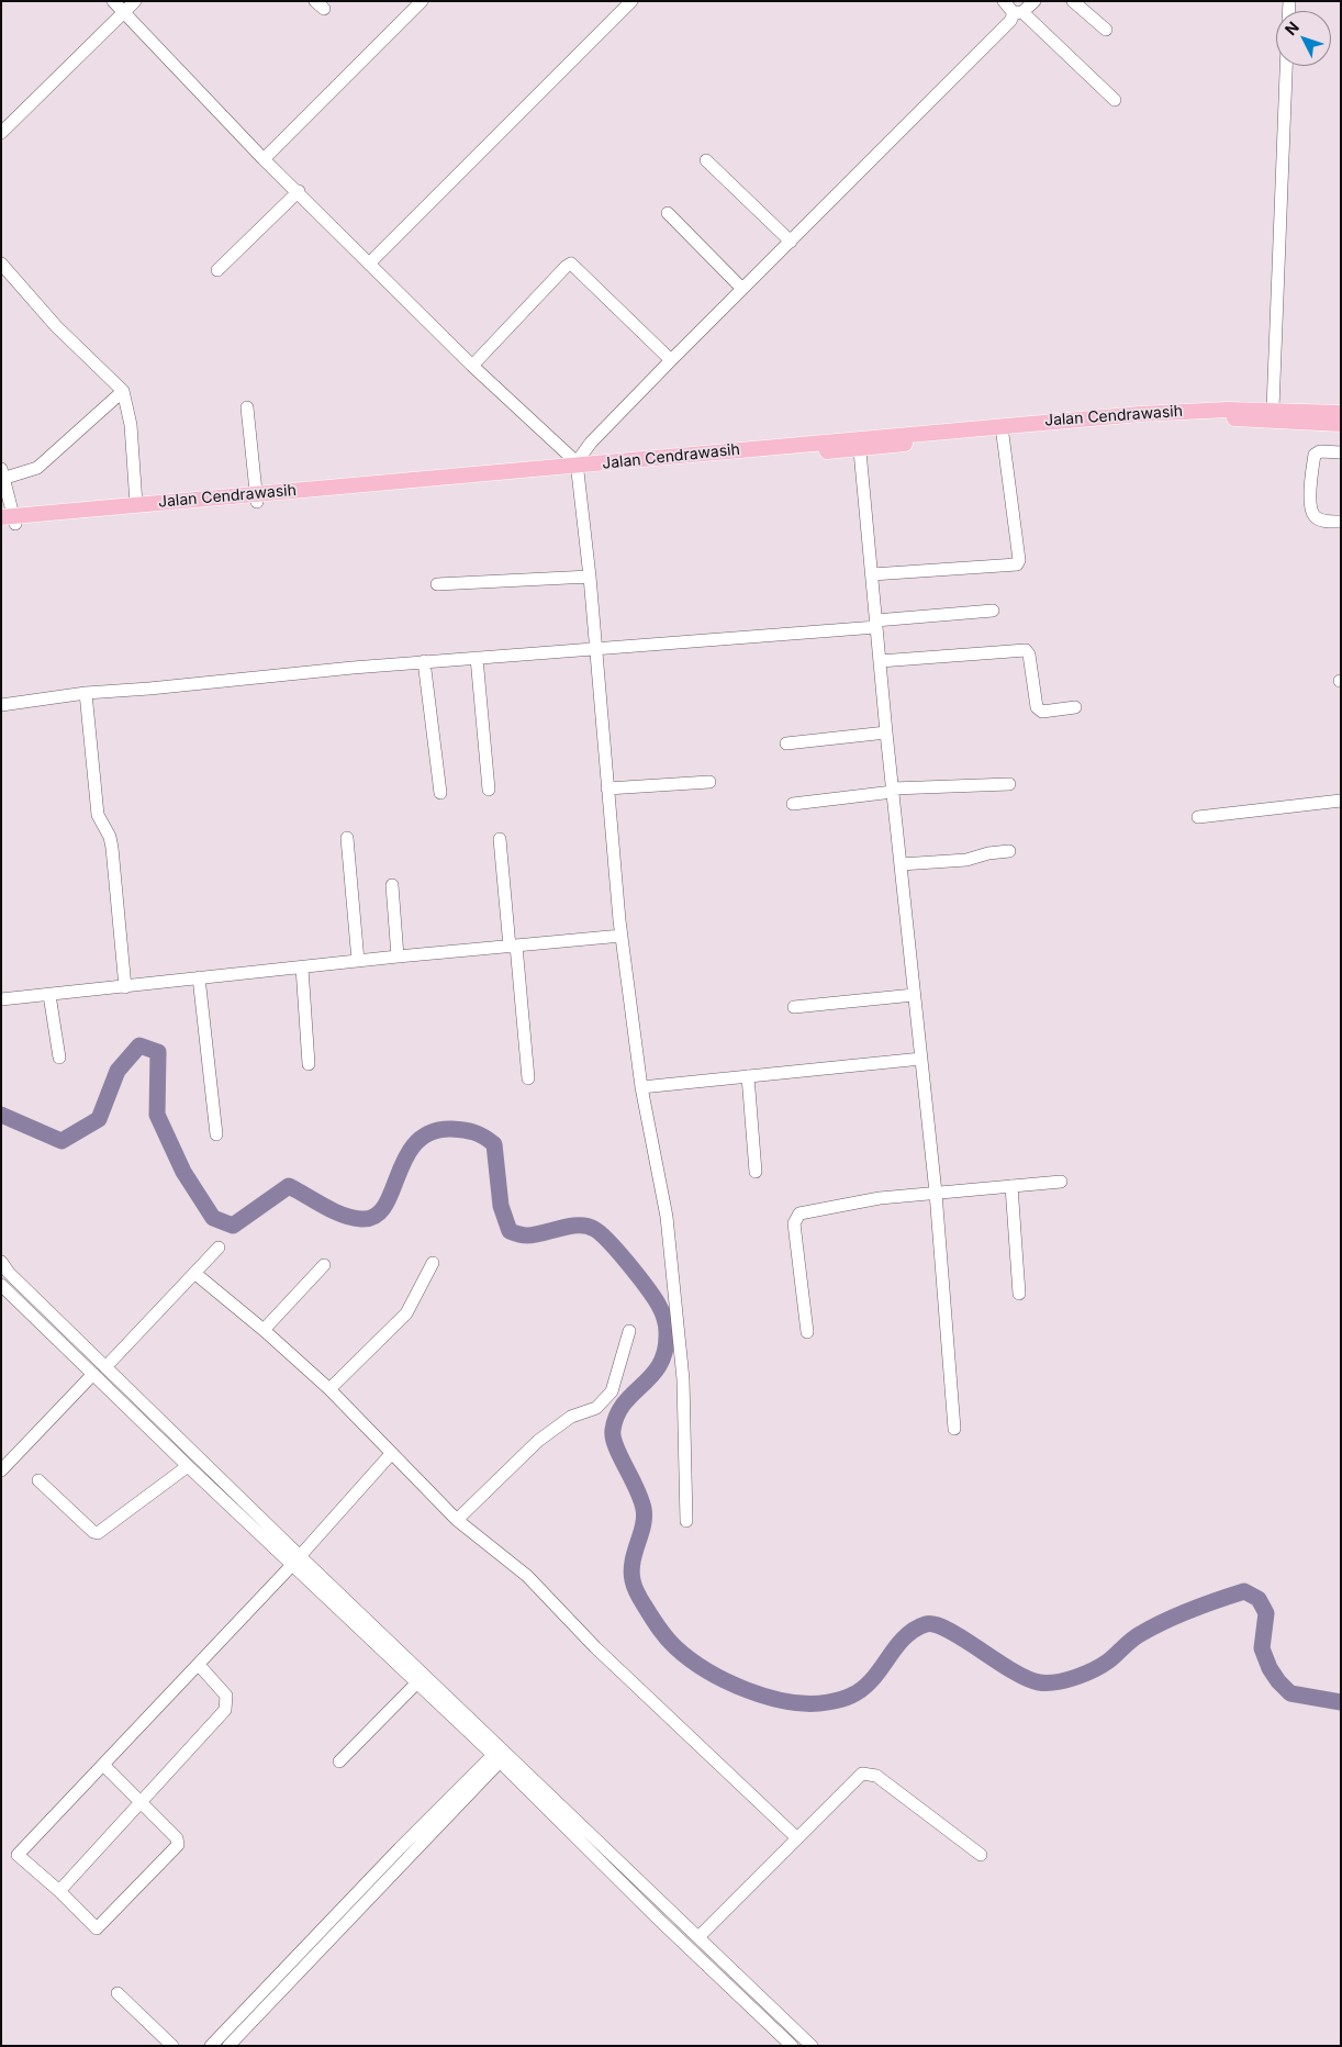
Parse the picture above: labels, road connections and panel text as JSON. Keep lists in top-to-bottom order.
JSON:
{
  "streets": {
    "main road": ["Jalan Cendrawasih"]
  },
  "north": "top left"
}
